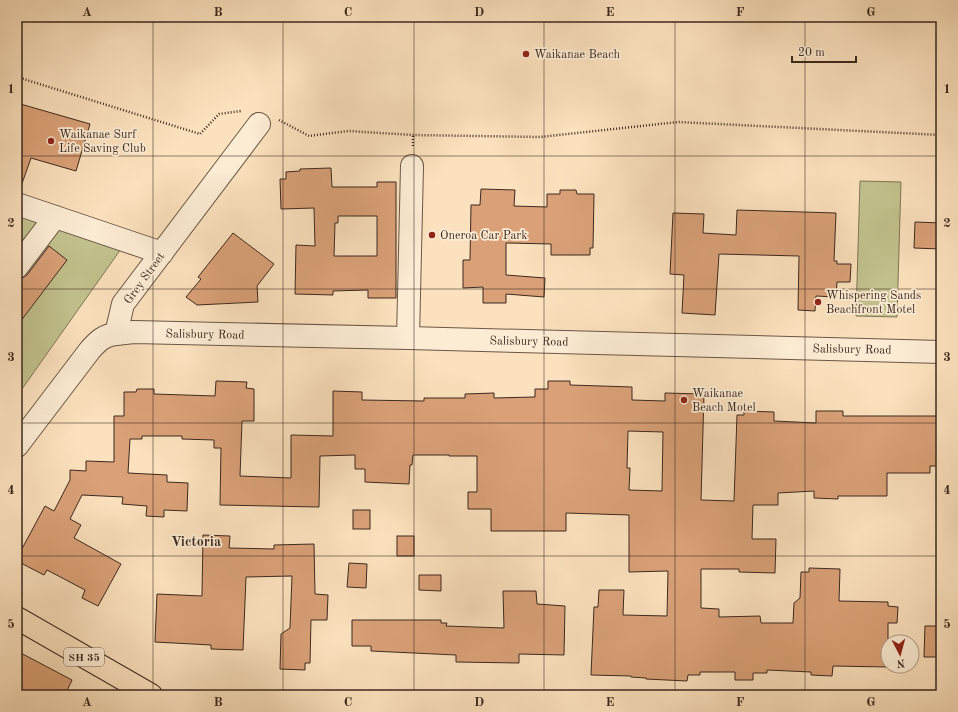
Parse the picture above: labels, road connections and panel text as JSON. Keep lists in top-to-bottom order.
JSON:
{
  "streets": {
    "highway": ["SH 35"],
    "street": ["Grey Street", "Salisbury Road"]
  },
  "crossings": [
    ["Grey Street", "Salisbury Road"]
  ],
  "districts": ["Victoria"],
  "places": [
    "Waikanae Beach",
    "Waikanae Surf Life Saving Club",
    "Oneroa Car Park",
    "Whispering Sands Beachfront Motel",
    "Waikanae Beach Motel"
  ],
  "scale_bar": "20 m",
  "north": "bottom",
  "grid": {
    "columns": [
      "A",
      "B",
      "C",
      "D",
      "E",
      "F",
      "G"
    ],
    "rows": [
      "1",
      "2",
      "3",
      "4",
      "5"
    ]
  }
}
